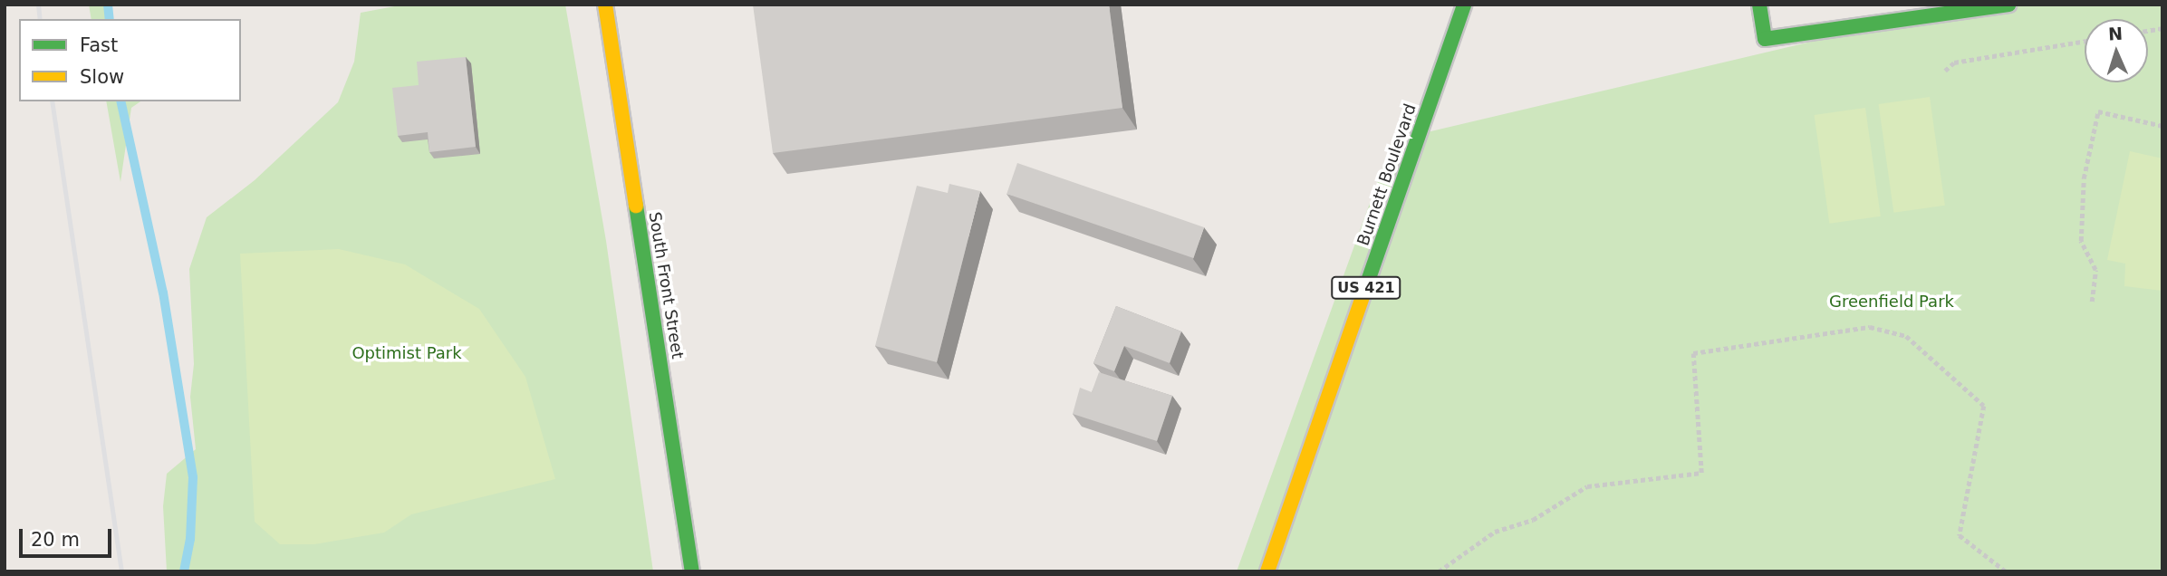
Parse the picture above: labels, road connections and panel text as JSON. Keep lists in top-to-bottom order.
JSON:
{
  "streets": {
    "main road": ["Burnett Boulevard", "South Front Street", "US 421"]
  },
  "parks": ["Greenfield Park", "Optimist Park"],
  "legend": ["Fast", "Slow"],
  "scale_bar": "20 m",
  "north": "top"
}
